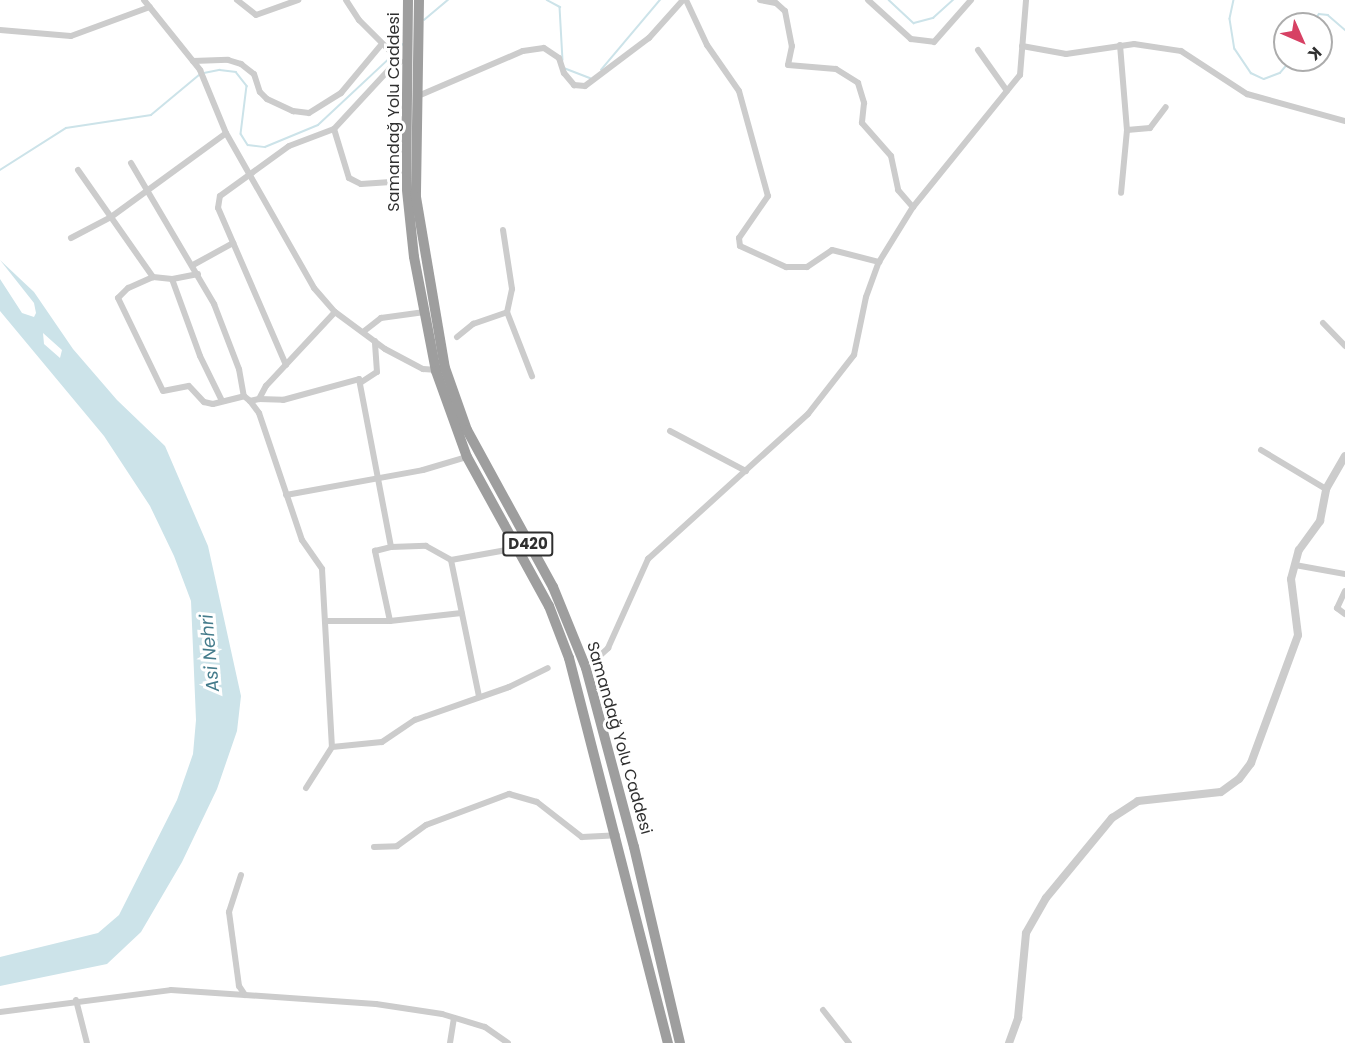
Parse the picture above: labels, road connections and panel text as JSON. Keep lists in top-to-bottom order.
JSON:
{
  "streets": {
    "highway": ["Samandağ Yolu Caddesi", "D420"]
  },
  "water": ["Asi Nehri"],
  "north": "bottom right"
}
